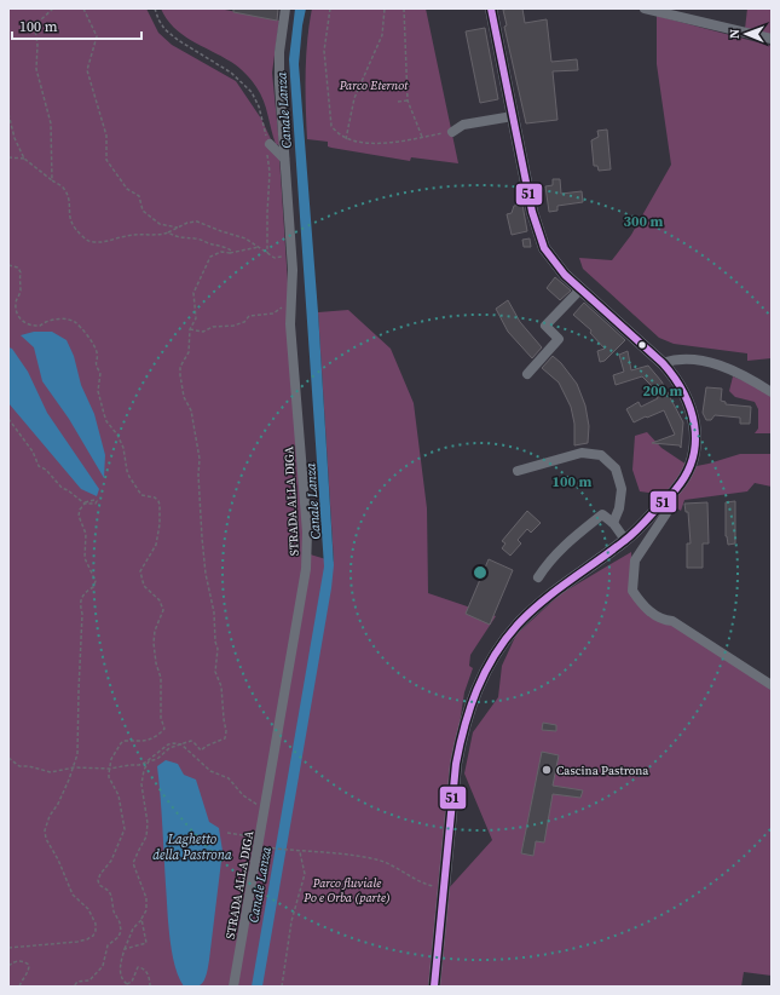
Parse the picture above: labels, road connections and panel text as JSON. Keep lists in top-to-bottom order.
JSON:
{
  "streets": {
    "street": ["STRADA ALLA DIGA"]
  },
  "water": ["Canale Lanza", "Laghetto della Pastrona"],
  "parks": ["Parco Eternot", "Parco fluviale Po e Orba (parte)"],
  "places": ["Cascina Pastrona"],
  "lines": ["transit line 51"],
  "scale_bar": "100 m",
  "north": "left",
  "rings": ["300 m", "200 m", "100 m"]
}
